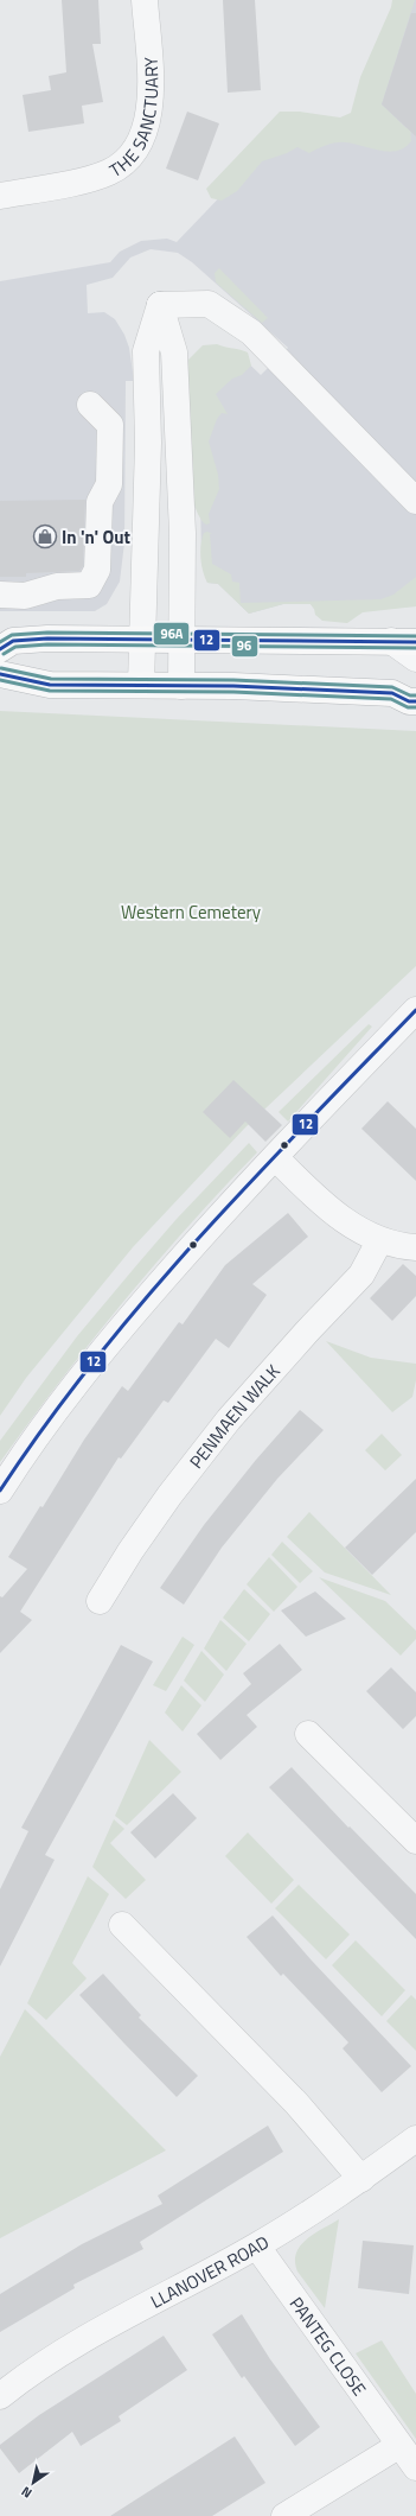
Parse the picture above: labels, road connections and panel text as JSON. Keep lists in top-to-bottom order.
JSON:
{
  "streets": {
    "street": [
      "THE SANCTUARY",
      "PENMAEN WALK",
      "LLANOVER ROAD",
      "PANTEG CLOSE"
    ]
  },
  "crossings": [
    ["LLANOVER ROAD", "PANTEG CLOSE"]
  ],
  "parks": ["Western Cemetery"],
  "places": {
    "shop": ["In 'n' Out"]
  },
  "lines": ["transit line 96A", "transit line 12", "transit line 96"],
  "north": "bottom left"
}
